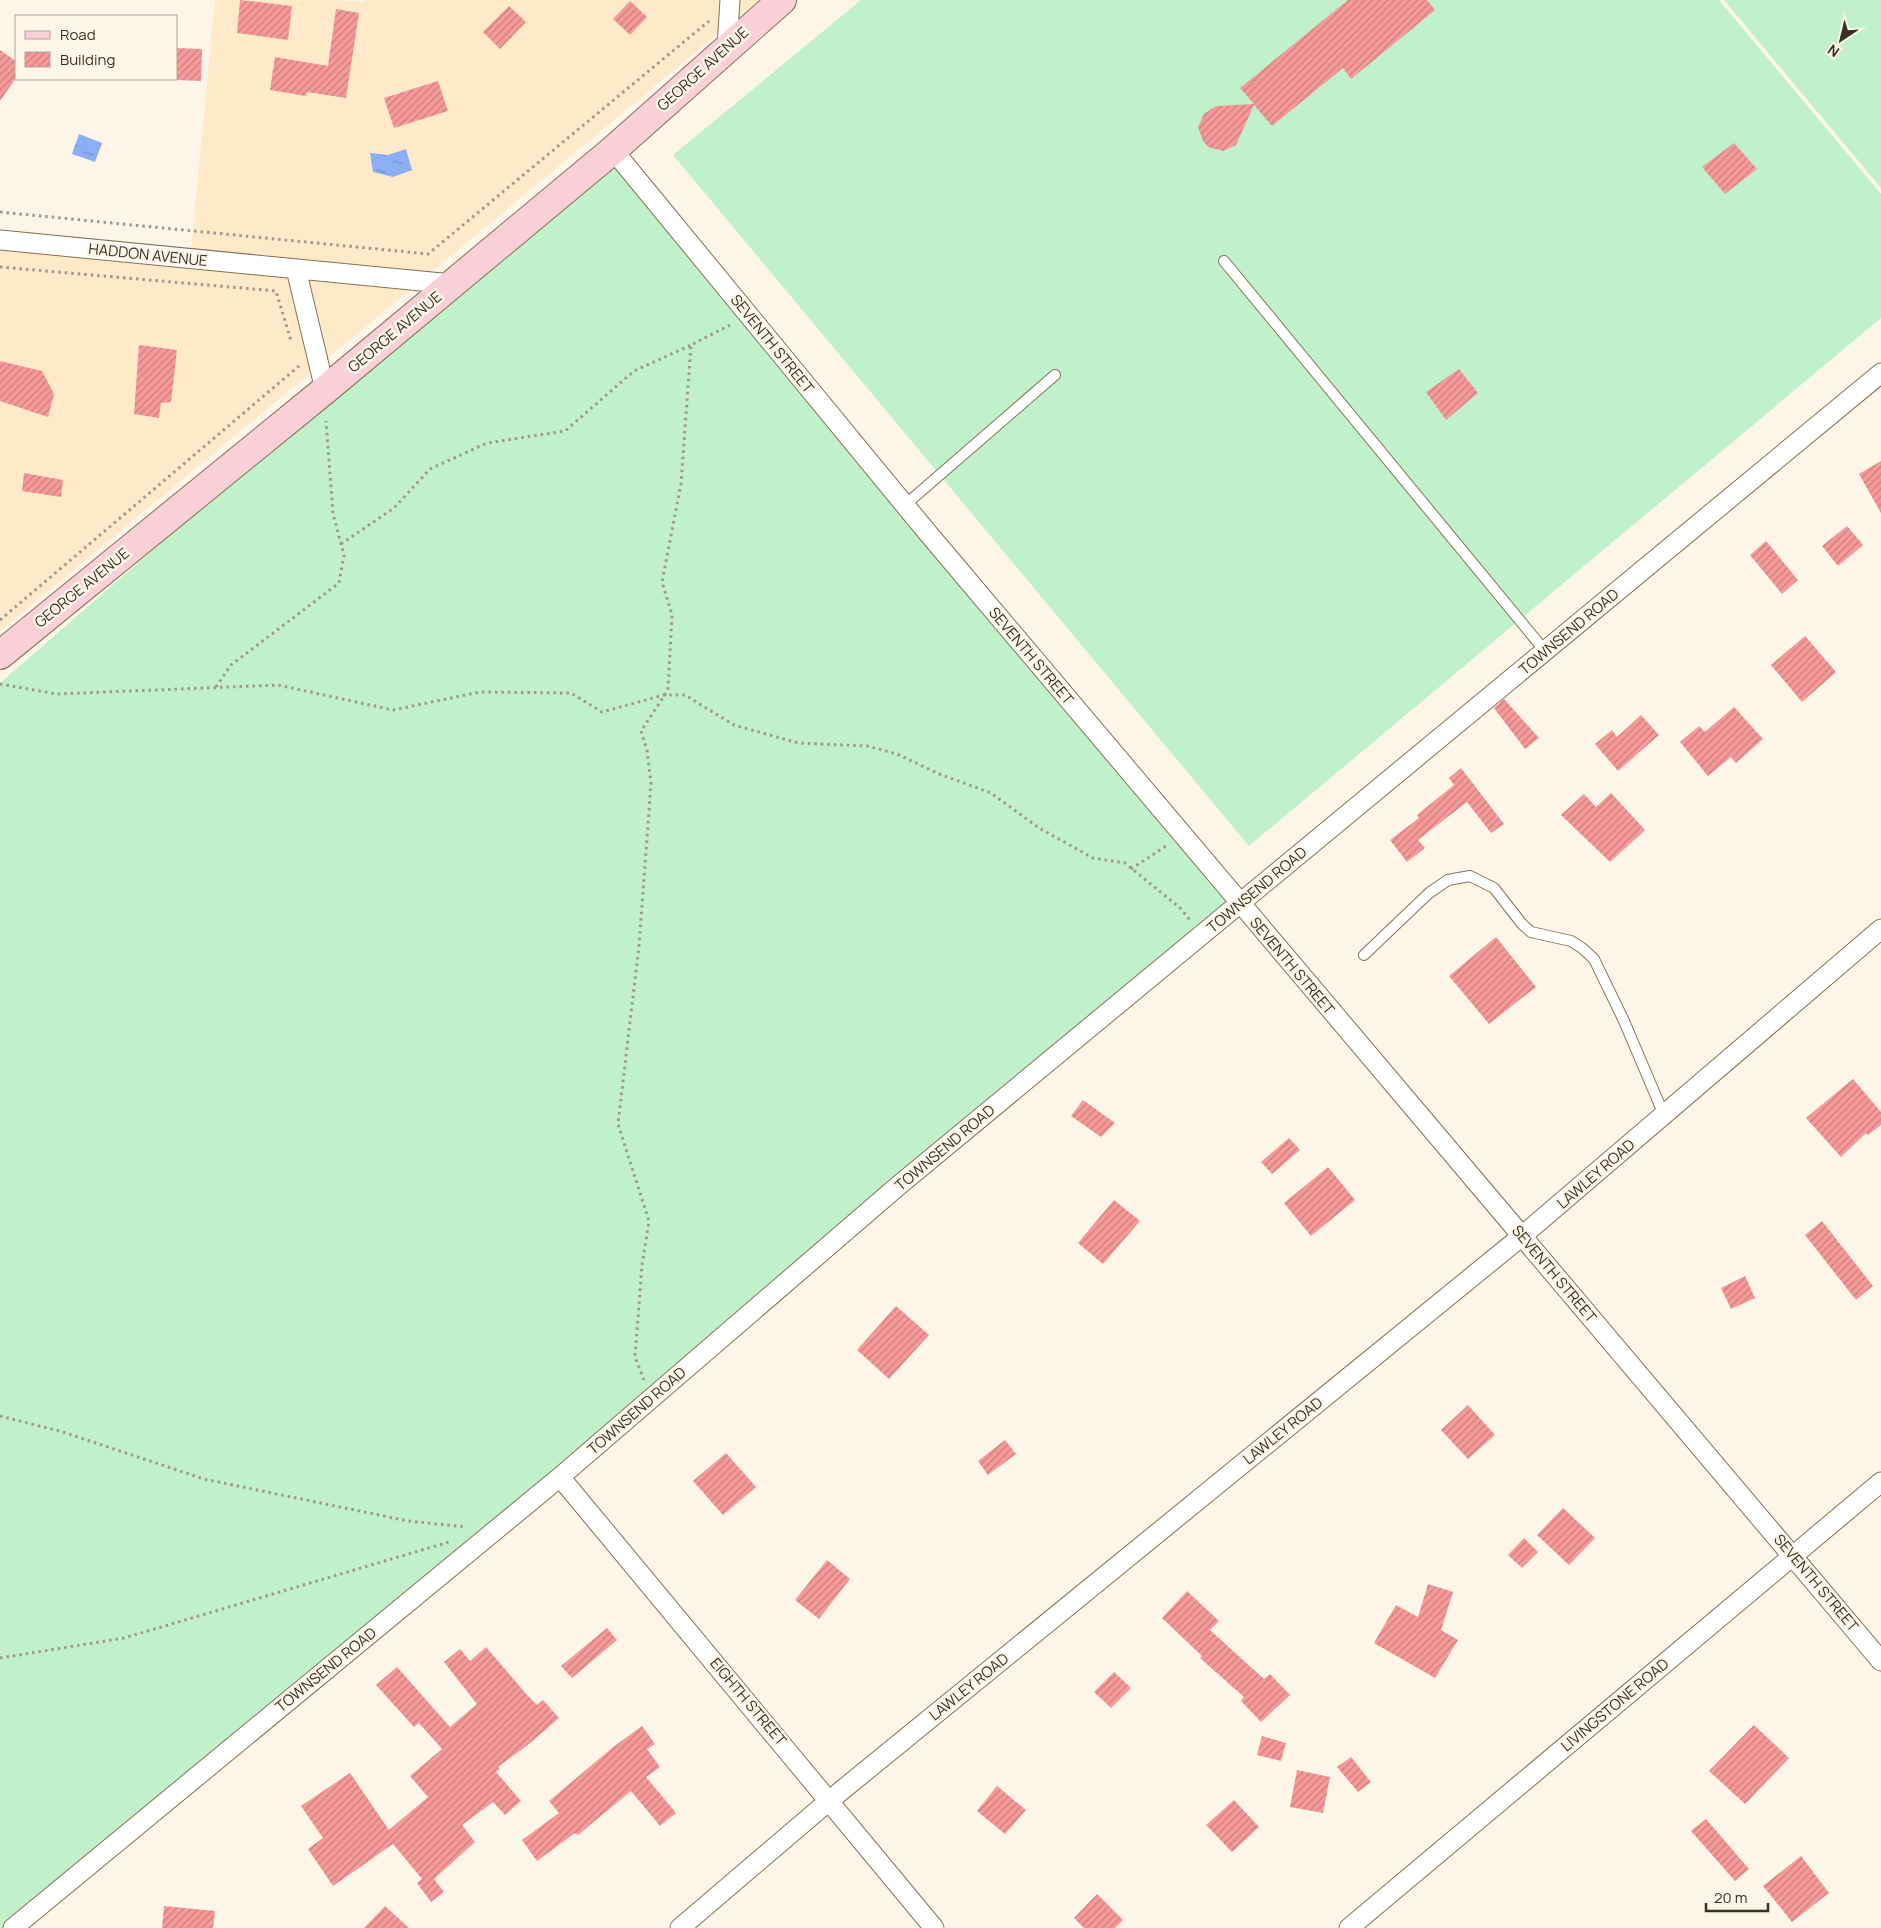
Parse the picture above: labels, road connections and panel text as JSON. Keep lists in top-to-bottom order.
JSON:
{
  "streets": {
    "main road": ["GEORGE AVENUE"],
    "street": [
      "HADDON AVENUE",
      "SEVENTH STREET",
      "TOWNSEND ROAD",
      "LAWLEY ROAD",
      "EIGHTH STREET",
      "LIVINGSTONE ROAD"
    ]
  },
  "crossings": [
    ["GEORGE AVENUE", "HADDON AVENUE"],
    ["GEORGE AVENUE", "SEVENTH STREET"],
    ["SEVENTH STREET", "TOWNSEND ROAD"],
    ["SEVENTH STREET", "LAWLEY ROAD"],
    ["SEVENTH STREET", "LIVINGSTONE ROAD"],
    ["TOWNSEND ROAD", "EIGHTH STREET"],
    ["LAWLEY ROAD", "EIGHTH STREET"]
  ],
  "legend": ["Road", "Building"],
  "scale_bar": "20 m",
  "north": "bottom left"
}
